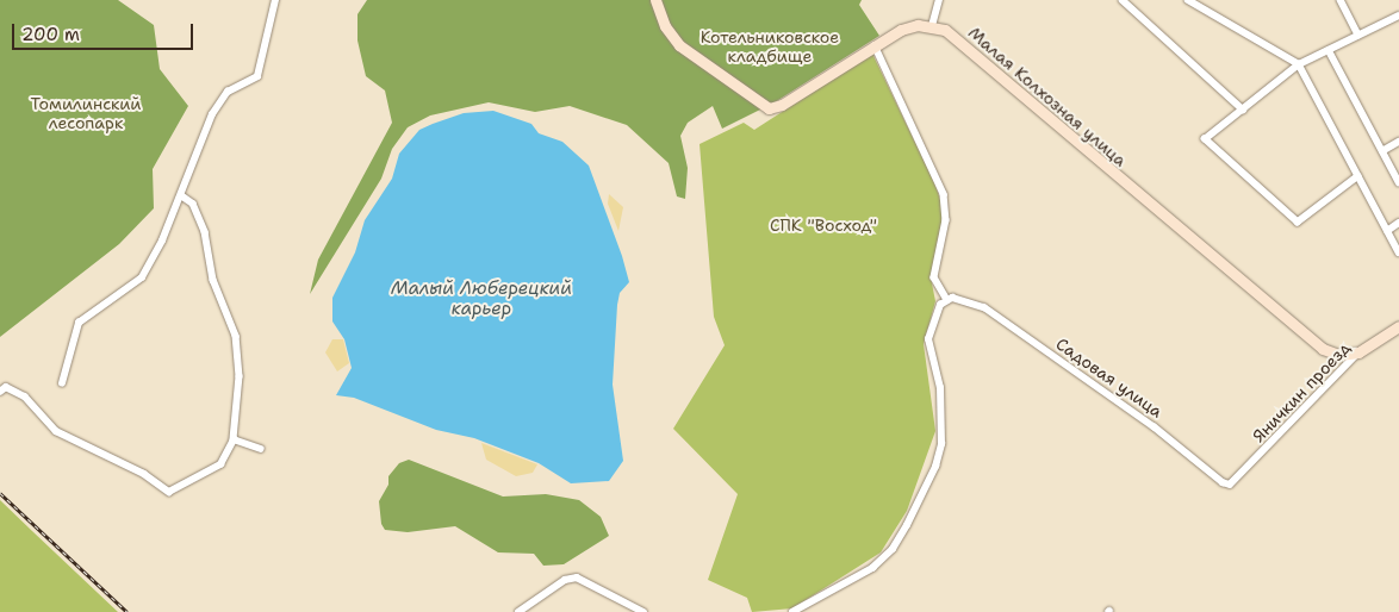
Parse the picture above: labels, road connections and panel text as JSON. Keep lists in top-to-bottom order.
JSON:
{
  "streets": {
    "street": ["Малая Колхозная улица", "Садовая улица", "Яничкин проезд"]
  },
  "crossings": [
    ["Малая Колхозная улица", "Яничкин проезд"],
    ["Садовая улица", "Яничкин проезд"]
  ],
  "water": ["Малый Люберецкий карьер"],
  "parks": ["Котельниковское кладбище", "Томилинский лесопарк", "СПК \"Восход\""],
  "scale_bar": "200 m"
}
